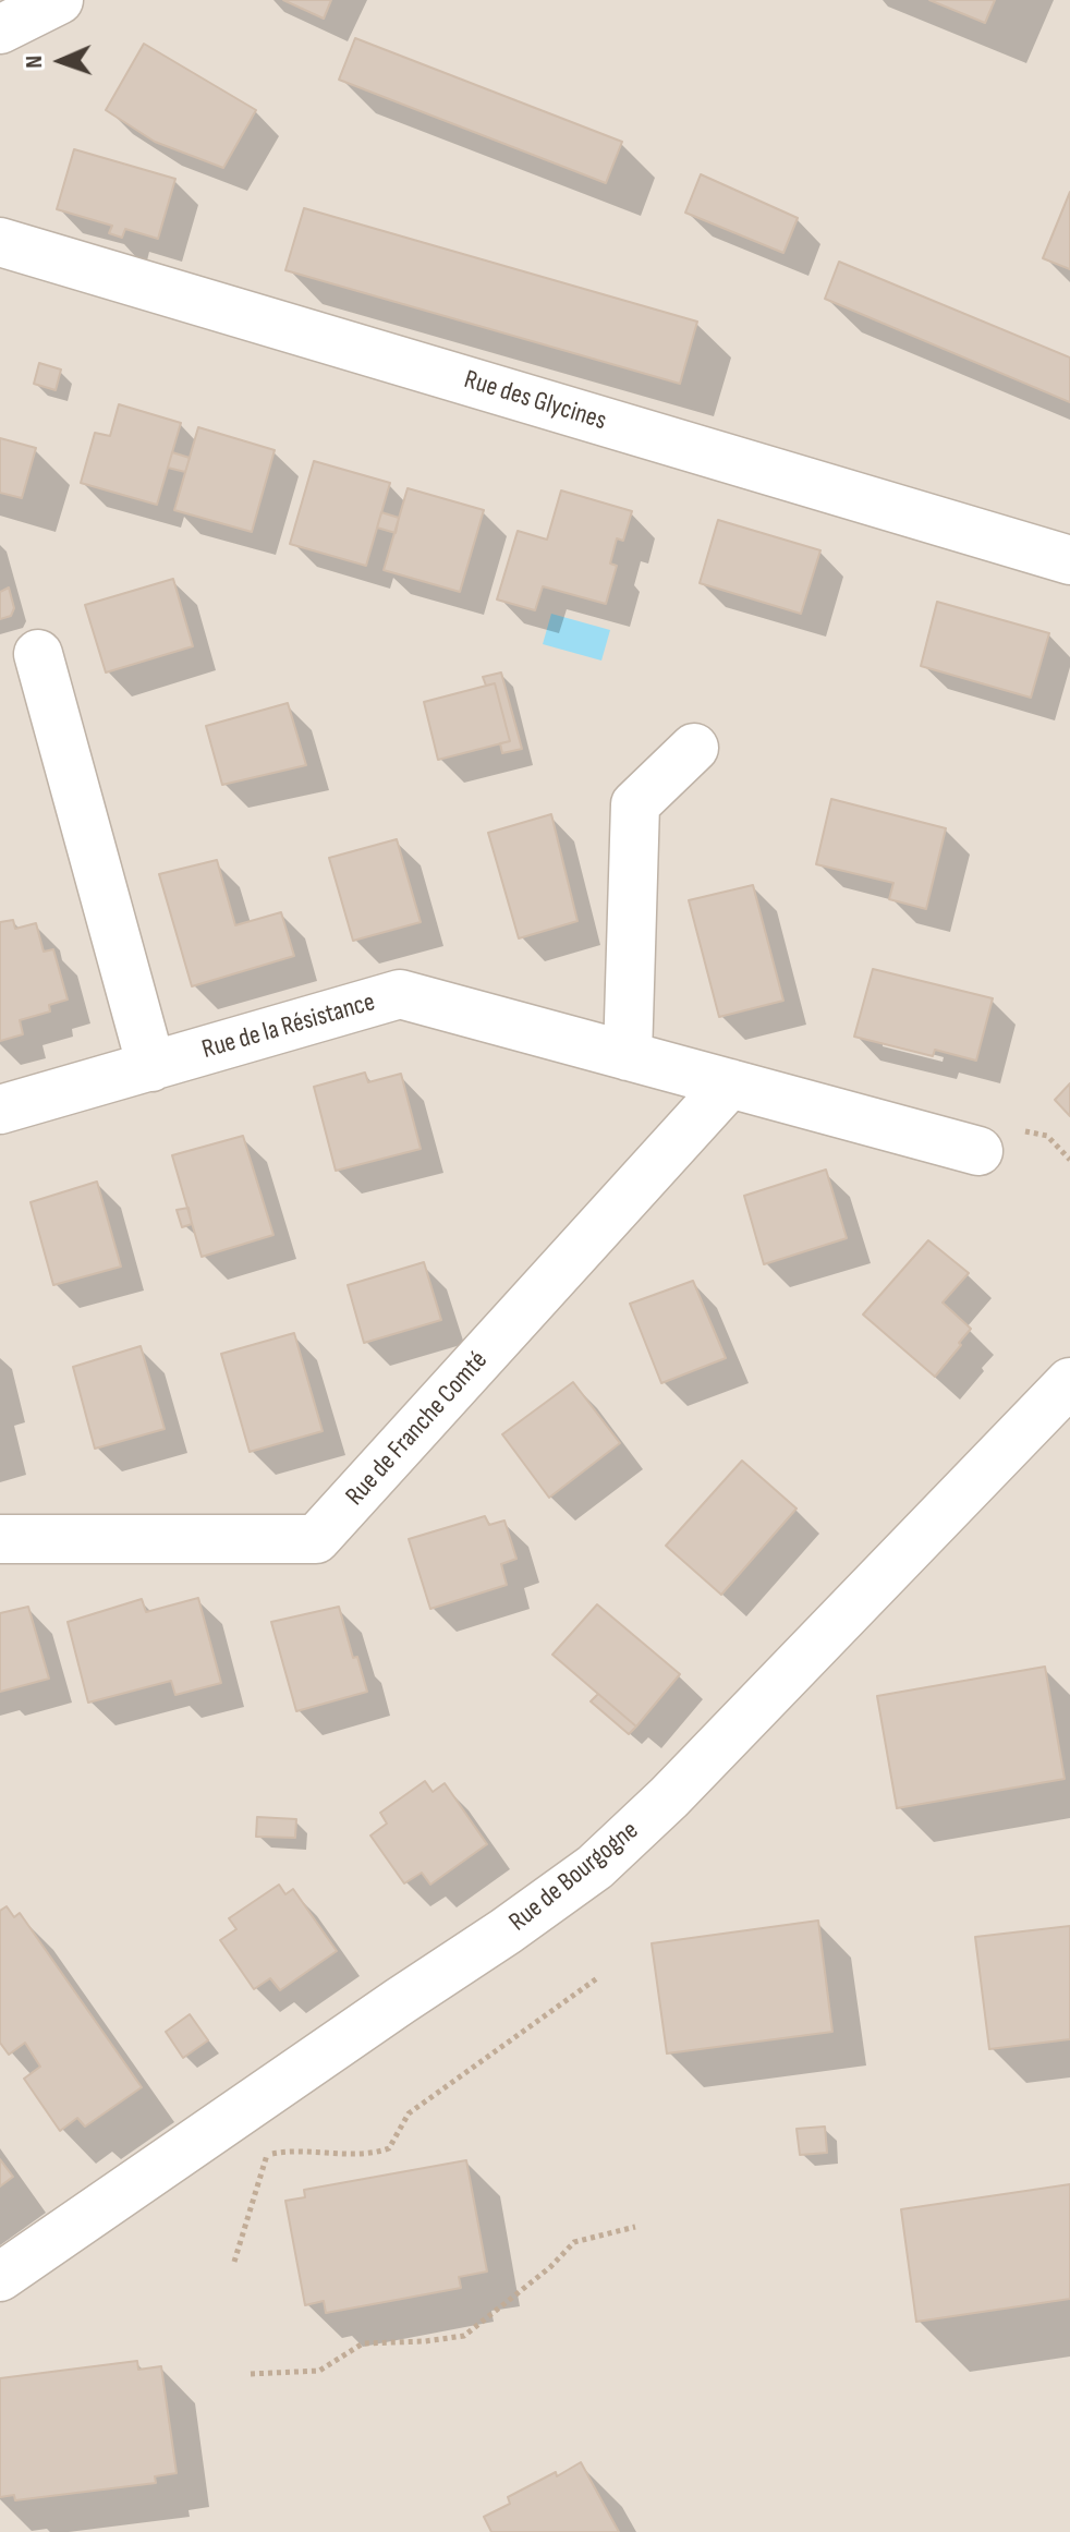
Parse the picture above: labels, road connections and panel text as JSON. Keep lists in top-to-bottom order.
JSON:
{
  "streets": {
    "street": [
      "Rue des Glycines",
      "Rue de la Résistance",
      "Rue de Franche Comté",
      "Rue de Bourgogne"
    ]
  },
  "crossings": [
    ["Rue de la Résistance", "Rue de Franche Comté"]
  ],
  "north": "left"
}
